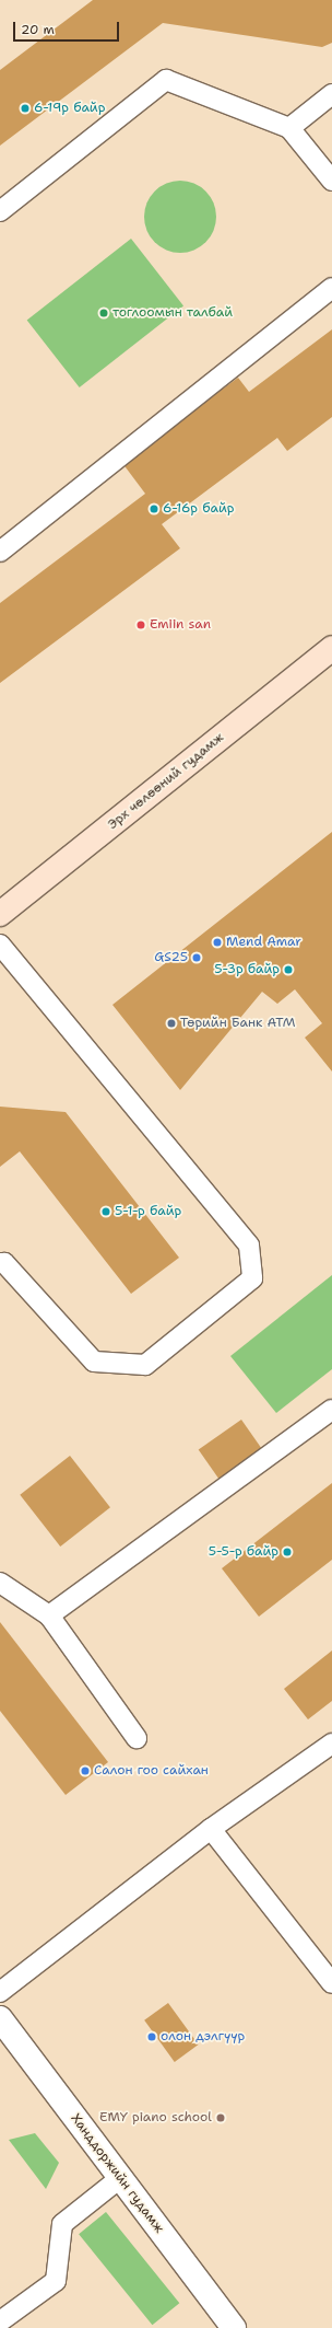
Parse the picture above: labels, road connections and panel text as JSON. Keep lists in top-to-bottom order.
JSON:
{
  "streets": {
    "main road": ["Эрх чөлөөний гудамж"],
    "street": ["Ханддоржийн гудамж"]
  },
  "places": [
    "6-19р байр",
    "тоглоомын талбай",
    "6-16р байр",
    "Emiin san",
    "Mend Amar",
    "GS25",
    "5-3р байр",
    "Төрийн Банк АТМ",
    "5-1-р байр",
    "5-5-р байр",
    "Салон гоо сайхан",
    "олон дэлгүүр",
    "EMY piano school"
  ],
  "scale_bar": "20 m"
}
